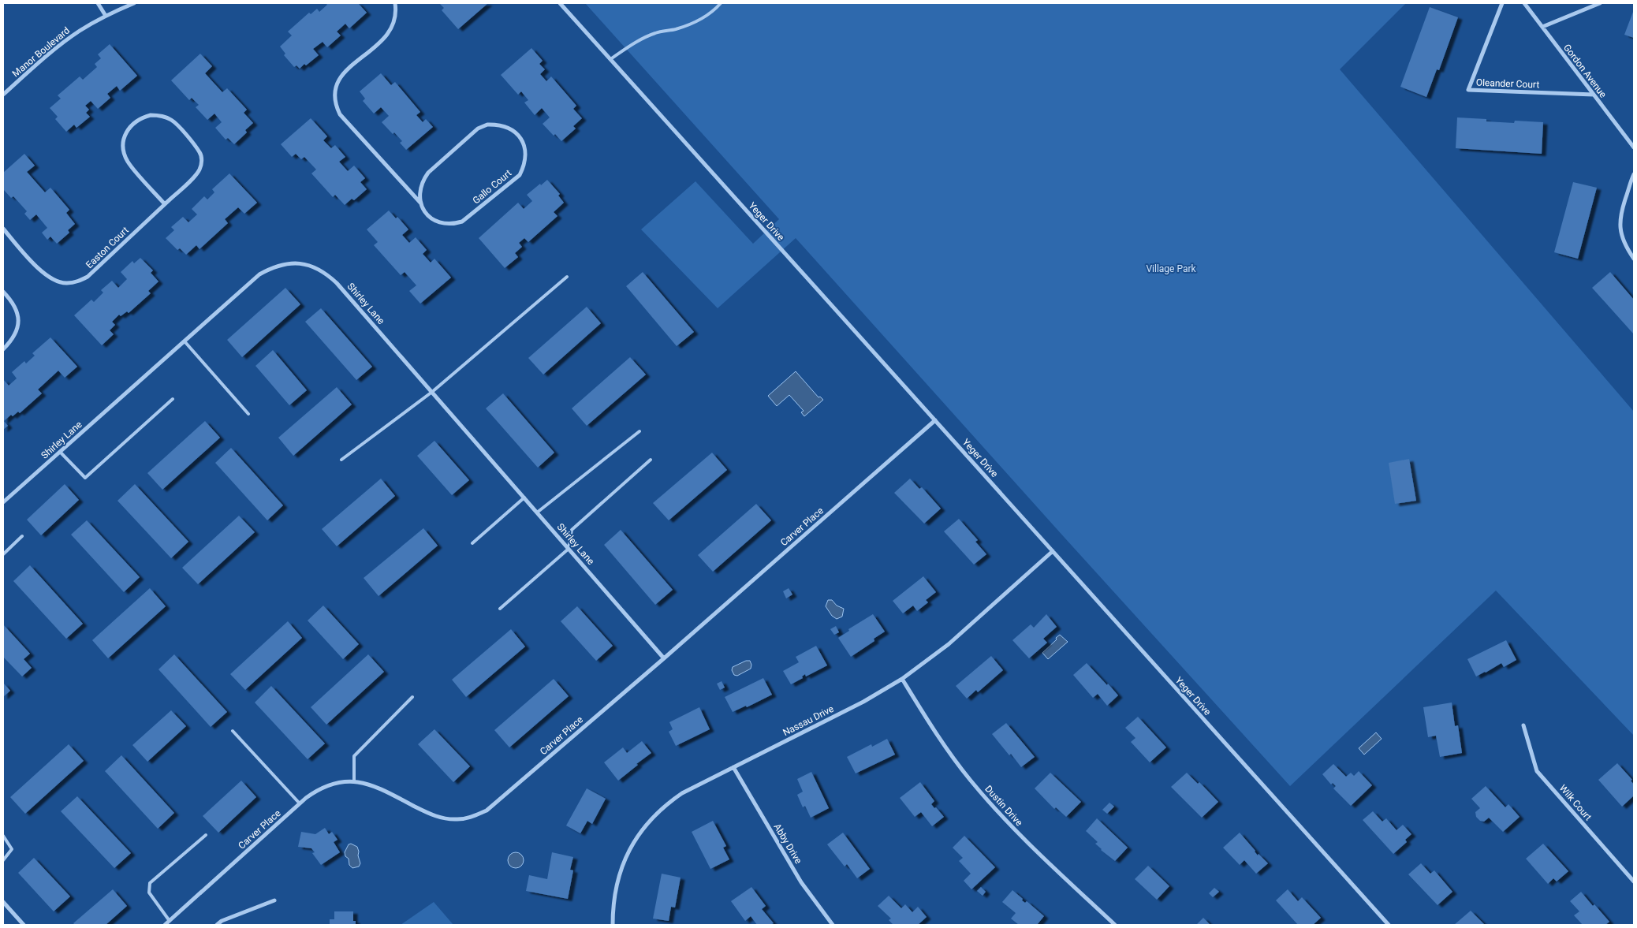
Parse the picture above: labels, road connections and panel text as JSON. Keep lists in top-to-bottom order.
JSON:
{
  "streets": {
    "street": [
      "Manor Boulevard",
      "Gordon Avenue",
      "Oleander Court",
      "Gallo Court",
      "Yeger Drive",
      "Easton Court",
      "Shirley Lane",
      "Carver Place",
      "Nassau Drive",
      "Wilk Court",
      "Dustin Drive",
      "Abby Drive"
    ]
  },
  "crossings": [
    ["Gordon Avenue", "Oleander Court"],
    ["Yeger Drive", "Carver Place"],
    ["Yeger Drive", "Nassau Drive"],
    ["Shirley Lane", "Carver Place"],
    ["Nassau Drive", "Dustin Drive"],
    ["Nassau Drive", "Abby Drive"]
  ],
  "parks": ["Village Park"]
}
